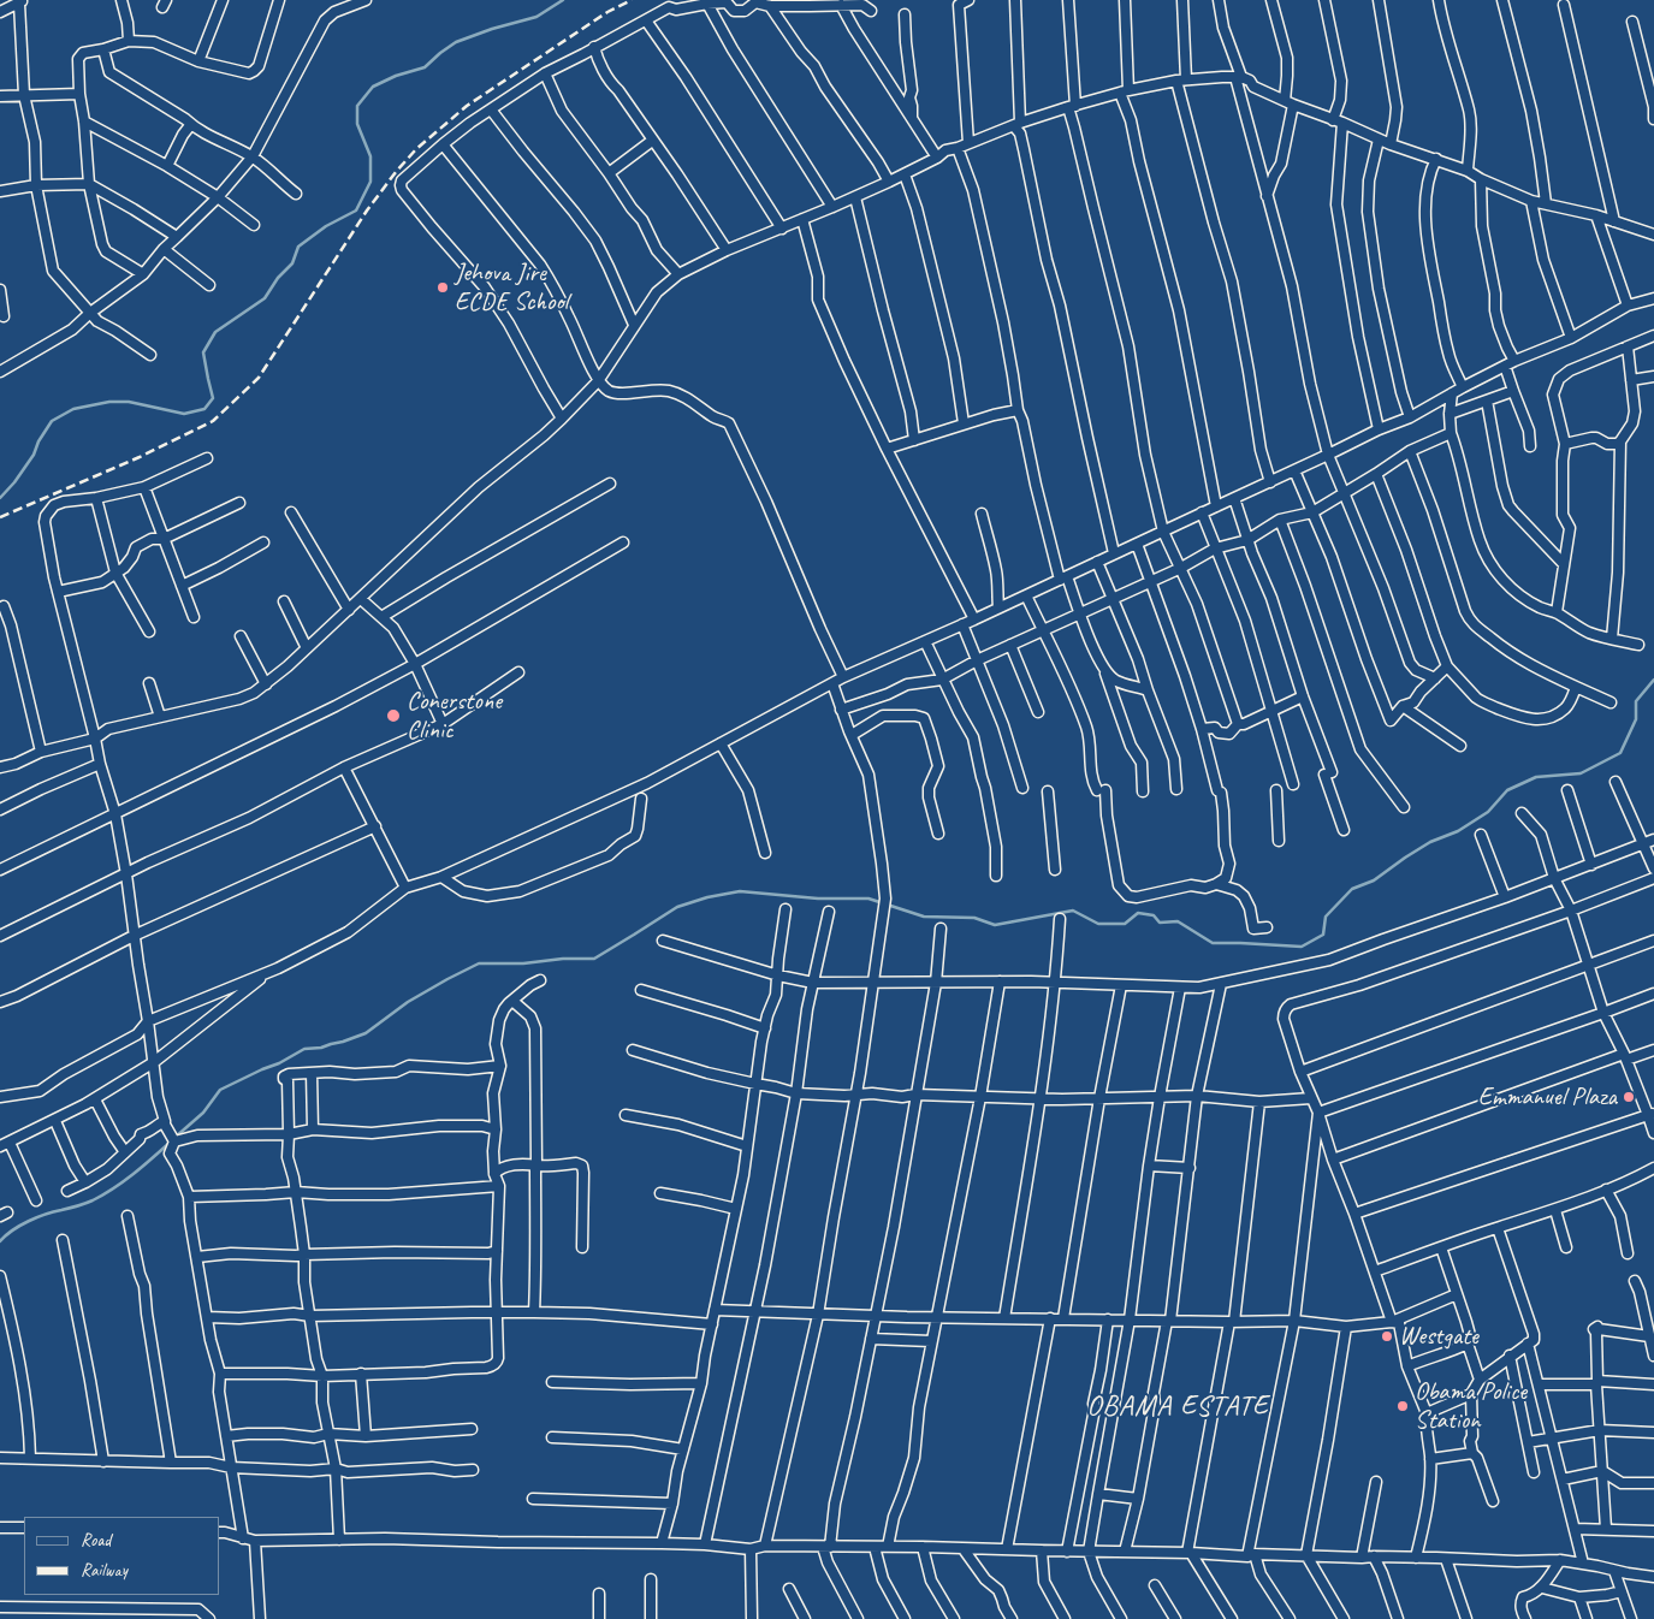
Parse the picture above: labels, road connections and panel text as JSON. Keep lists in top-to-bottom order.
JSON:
{
  "districts": ["OBAMA ESTATE"],
  "places": [
    "Jehova Jire ECDE School",
    "Conerstone Clinic",
    "Emmanuel Plaza",
    "Westgate",
    "Obama Police Station"
  ],
  "legend": ["Road", "Railway"]
}
